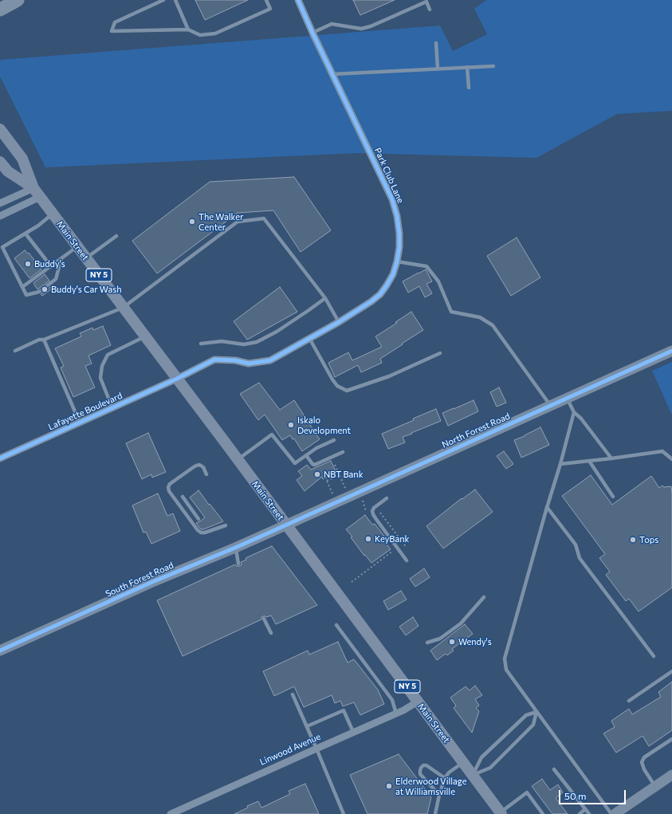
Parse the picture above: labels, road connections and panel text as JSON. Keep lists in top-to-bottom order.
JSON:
{
  "streets": {
    "main road": ["Main Street", "NY 5"],
    "street": [
      "Park Club Lane",
      "Lafayette Boulevard",
      "North Forest Road",
      "South Forest Road",
      "Linwood Avenue"
    ]
  },
  "crossings": [
    ["Park Club Lane", "Main Street"],
    ["Park Club Lane", "Lafayette Boulevard"],
    ["Main Street", "Lafayette Boulevard"],
    ["Main Street", "North Forest Road"],
    ["Main Street", "South Forest Road"],
    ["Main Street", "Linwood Avenue"],
    ["North Forest Road", "South Forest Road"]
  ],
  "places": [
    "The Walker Center",
    "Buddy's",
    "Buddy's Car Wash",
    "Iskalo Development",
    "NBT Bank",
    "KeyBank",
    "Tops",
    "Wendy's",
    "Elderwood Village at Williamsville"
  ],
  "scale_bar": "50 m"
}
